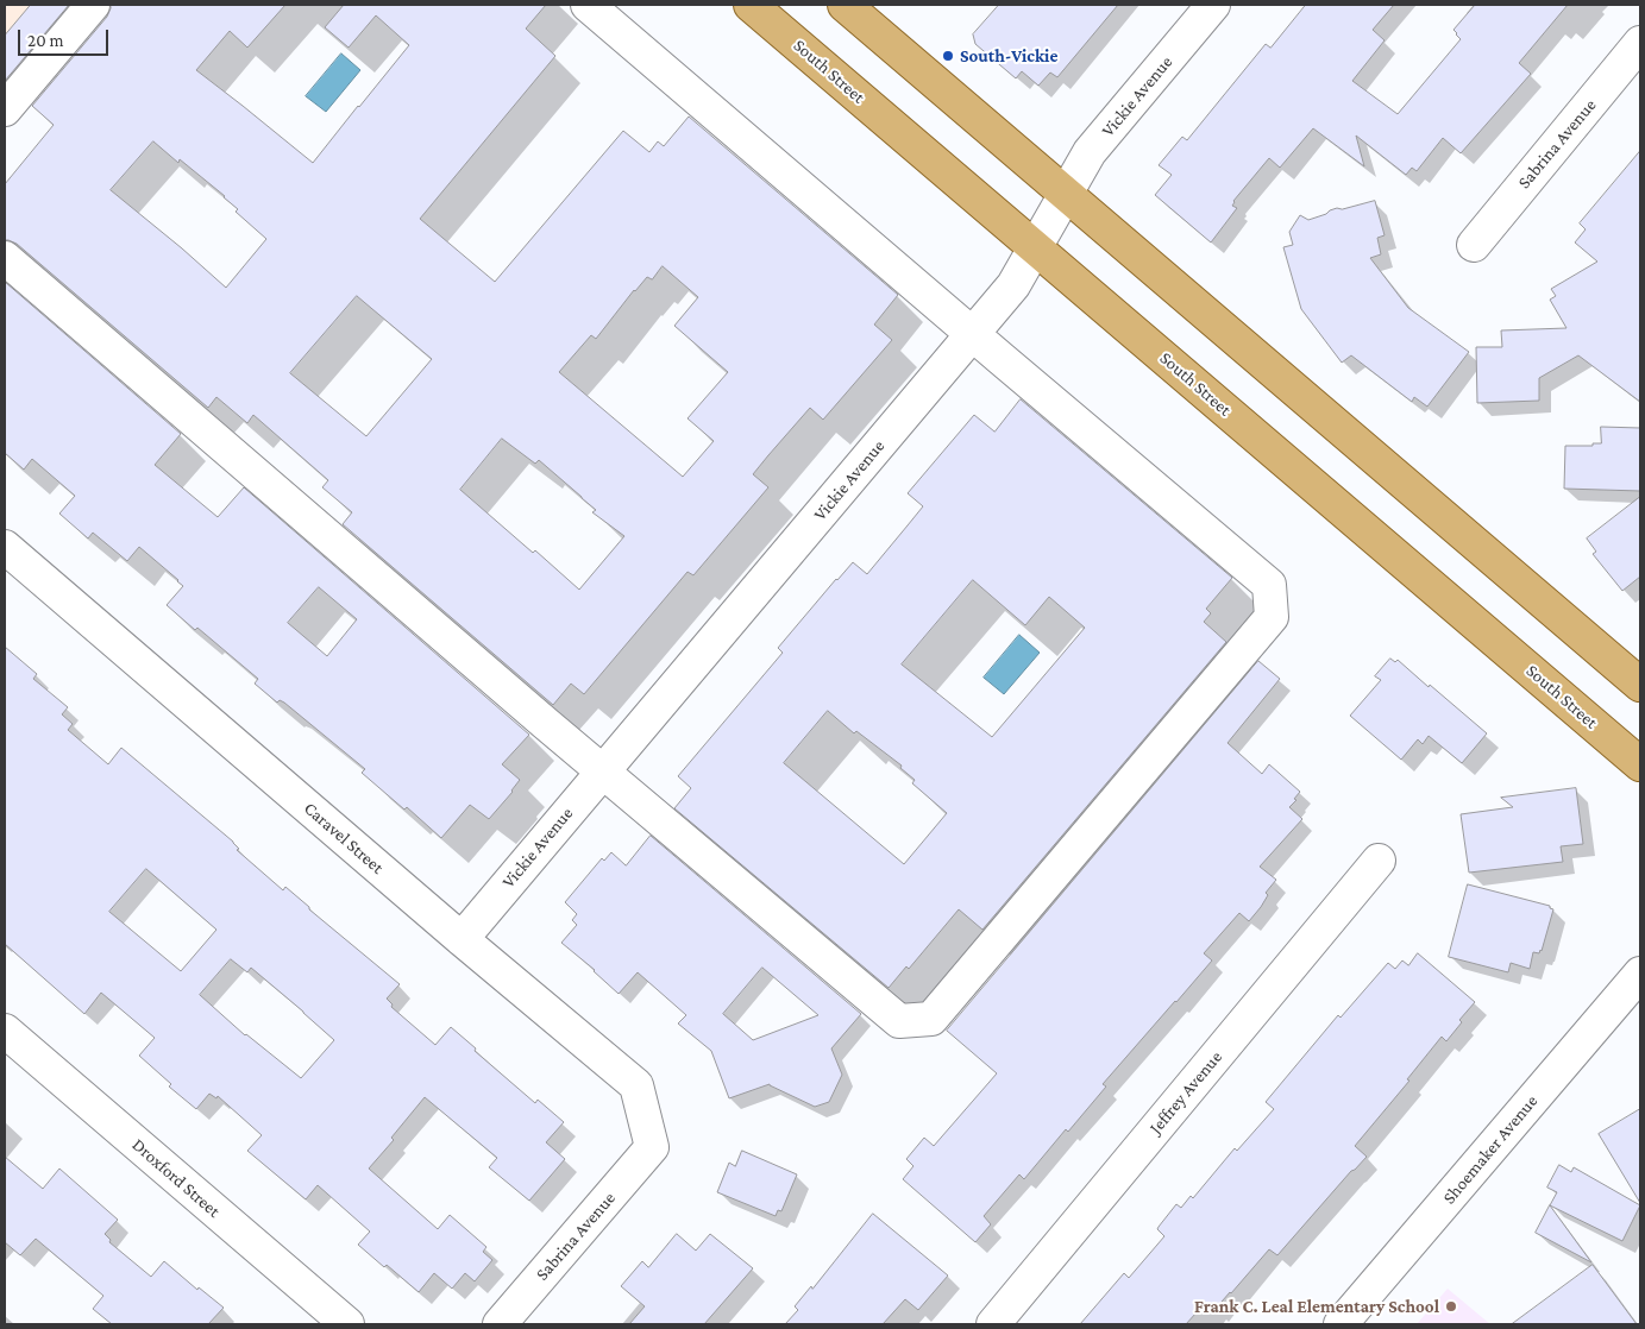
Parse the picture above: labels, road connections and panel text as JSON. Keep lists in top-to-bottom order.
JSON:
{
  "streets": {
    "main road": ["South Street"],
    "street": [
      "Vickie Avenue",
      "Sabrina Avenue",
      "Caravel Street",
      "Jeffrey Avenue",
      "Shoemaker Avenue",
      "Droxford Street"
    ]
  },
  "crossings": [
    ["South Street", "Vickie Avenue"],
    ["Vickie Avenue", "Caravel Street"],
    ["Sabrina Avenue", "Caravel Street"]
  ],
  "places": ["South-Vickie", "Frank C. Leal Elementary School"],
  "scale_bar": "20 m"
}
